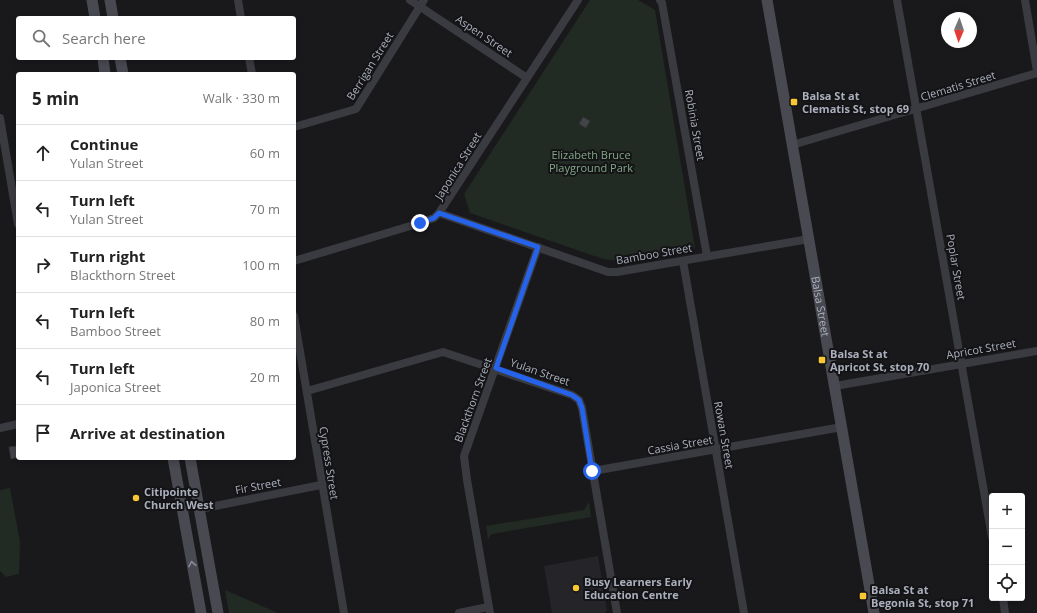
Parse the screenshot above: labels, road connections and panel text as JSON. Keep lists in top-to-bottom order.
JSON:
{
  "streets": {
    "street": [
      "Aspen Street",
      "Berrigan Street",
      "Clematis Street",
      "Robinia Street",
      "Japonica Street",
      "Bamboo Street",
      "Poplar Street",
      "Balsa Street",
      "Apricot Street",
      "Yulan Street",
      "Blackthorn Street",
      "Rowan Street",
      "Cassia Street",
      "Cypress Street",
      "Fir Street"
    ]
  },
  "crossings": [
    ["Aspen Street", "Berrigan Street"],
    ["Aspen Street", "Japonica Street"],
    ["Clematis Street", "Poplar Street"],
    ["Clematis Street", "Balsa Street"],
    ["Robinia Street", "Bamboo Street"],
    ["Japonica Street", "Bamboo Street"],
    ["Bamboo Street", "Balsa Street"],
    ["Bamboo Street", "Blackthorn Street"],
    ["Bamboo Street", "Rowan Street"],
    ["Poplar Street", "Apricot Street"],
    ["Balsa Street", "Apricot Street"],
    ["Balsa Street", "Cassia Street"],
    ["Yulan Street", "Blackthorn Street"],
    ["Yulan Street", "Cassia Street"],
    ["Yulan Street", "Cypress Street"],
    ["Rowan Street", "Cassia Street"],
    ["Cypress Street", "Fir Street"]
  ],
  "parks": ["Elizabeth Bruce Playground Park"],
  "places": {
    "transit": ["Balsa St at Clematis St, stop 69", "Balsa St at Apricot St, stop 70", "Balsa St at Begonia St, stop 71"],
    "other": ["Citipointe Church West", "Busy Learners Early Education Centre"]
  },
  "north": "bottom",
  "page": {
    "search": "Search here",
    "heading": ["5 min", "Walk · 330 m"],
    "list": [
      ["Continue", "Yulan Street", "60 m"],
      ["Turn left", "Yulan Street", "70 m"],
      ["Turn right", "Blackthorn Street", "100 m"],
      ["Turn left", "Bamboo Street", "80 m"],
      ["Turn left", "Japonica Street", "20 m"],
      "Arrive at destination"
    ],
    "map_buttons": ["+", "−"]
  }
}
